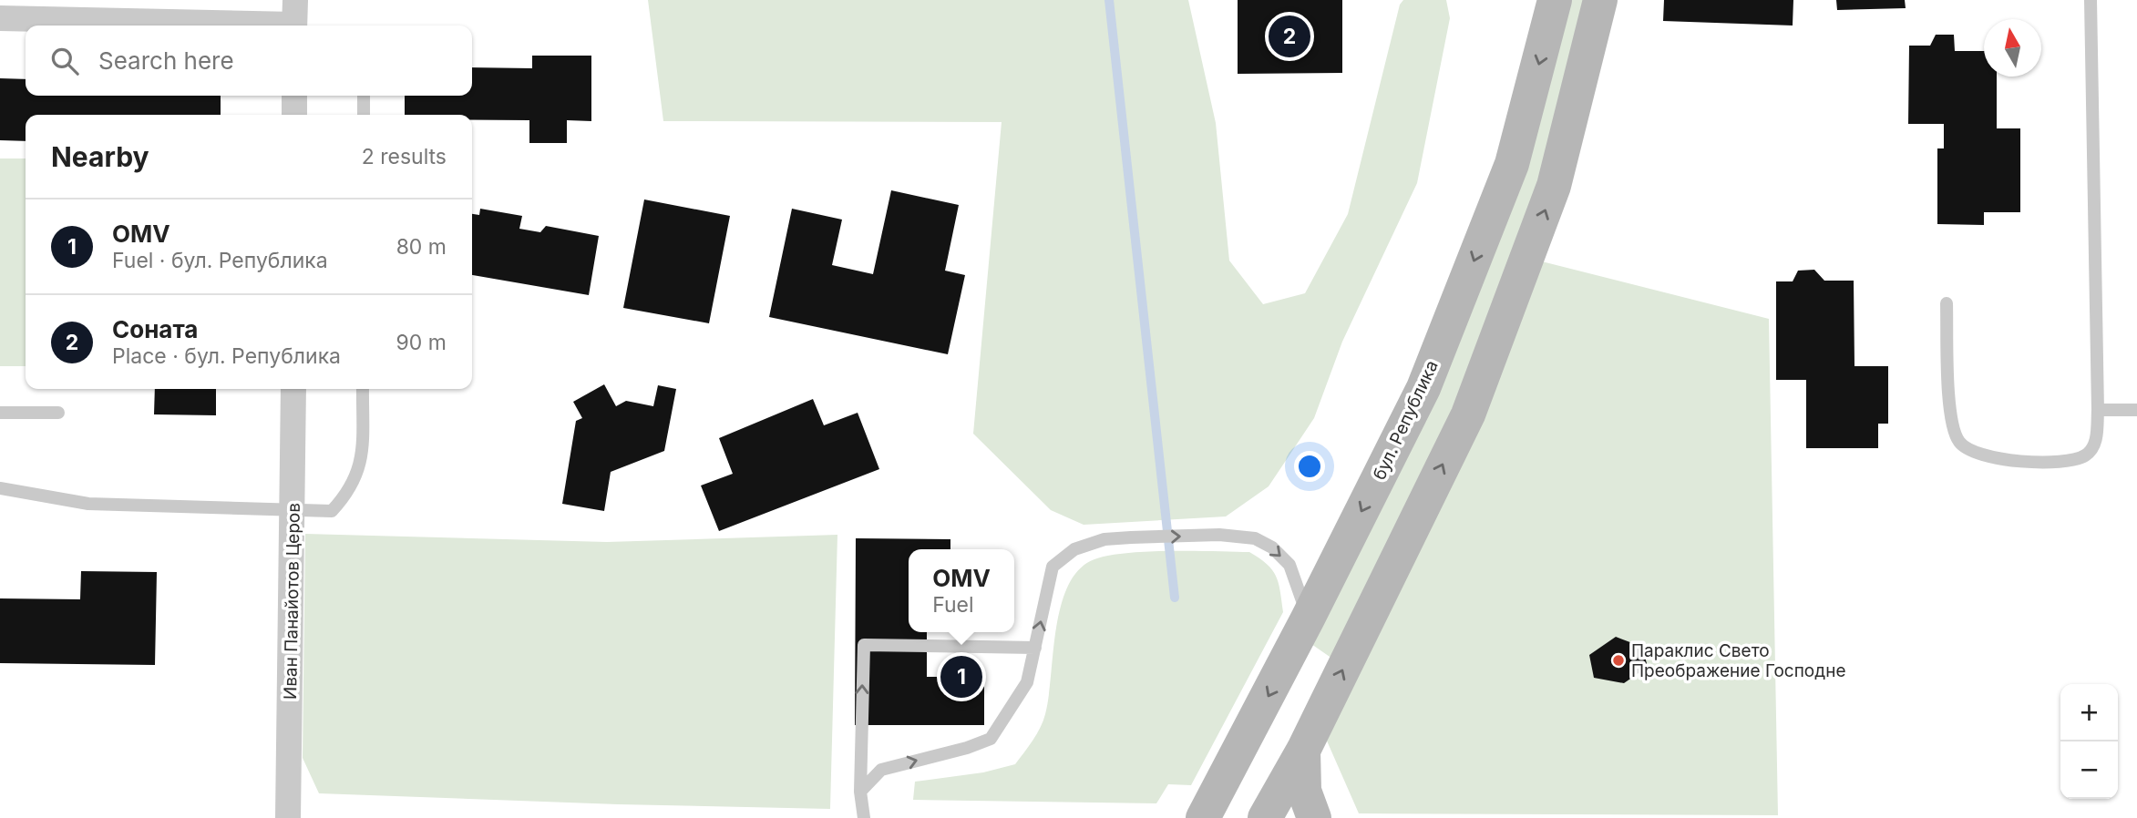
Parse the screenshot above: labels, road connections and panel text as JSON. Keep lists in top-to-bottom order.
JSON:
{
  "streets": {
    "street": ["бул. Република", "Иван Панайотов Церов"]
  },
  "places": ["Параклис Свето Преображение Господне"],
  "north": "top",
  "page": {
    "pins": ["2", "1"],
    "search": "Search here",
    "heading": ["Nearby", "2 results"],
    "list": [
      {
        "mark": "1",
        "name": "OMV",
        "note": "Fuel · бул. Република",
        "value": "80 m"
      },
      {
        "mark": "2",
        "name": "Соната",
        "note": "Place · бул. Република",
        "value": "90 m"
      }
    ],
    "popup": ["OMV", "Fuel"],
    "map_buttons": ["+", "−"]
  }
}
